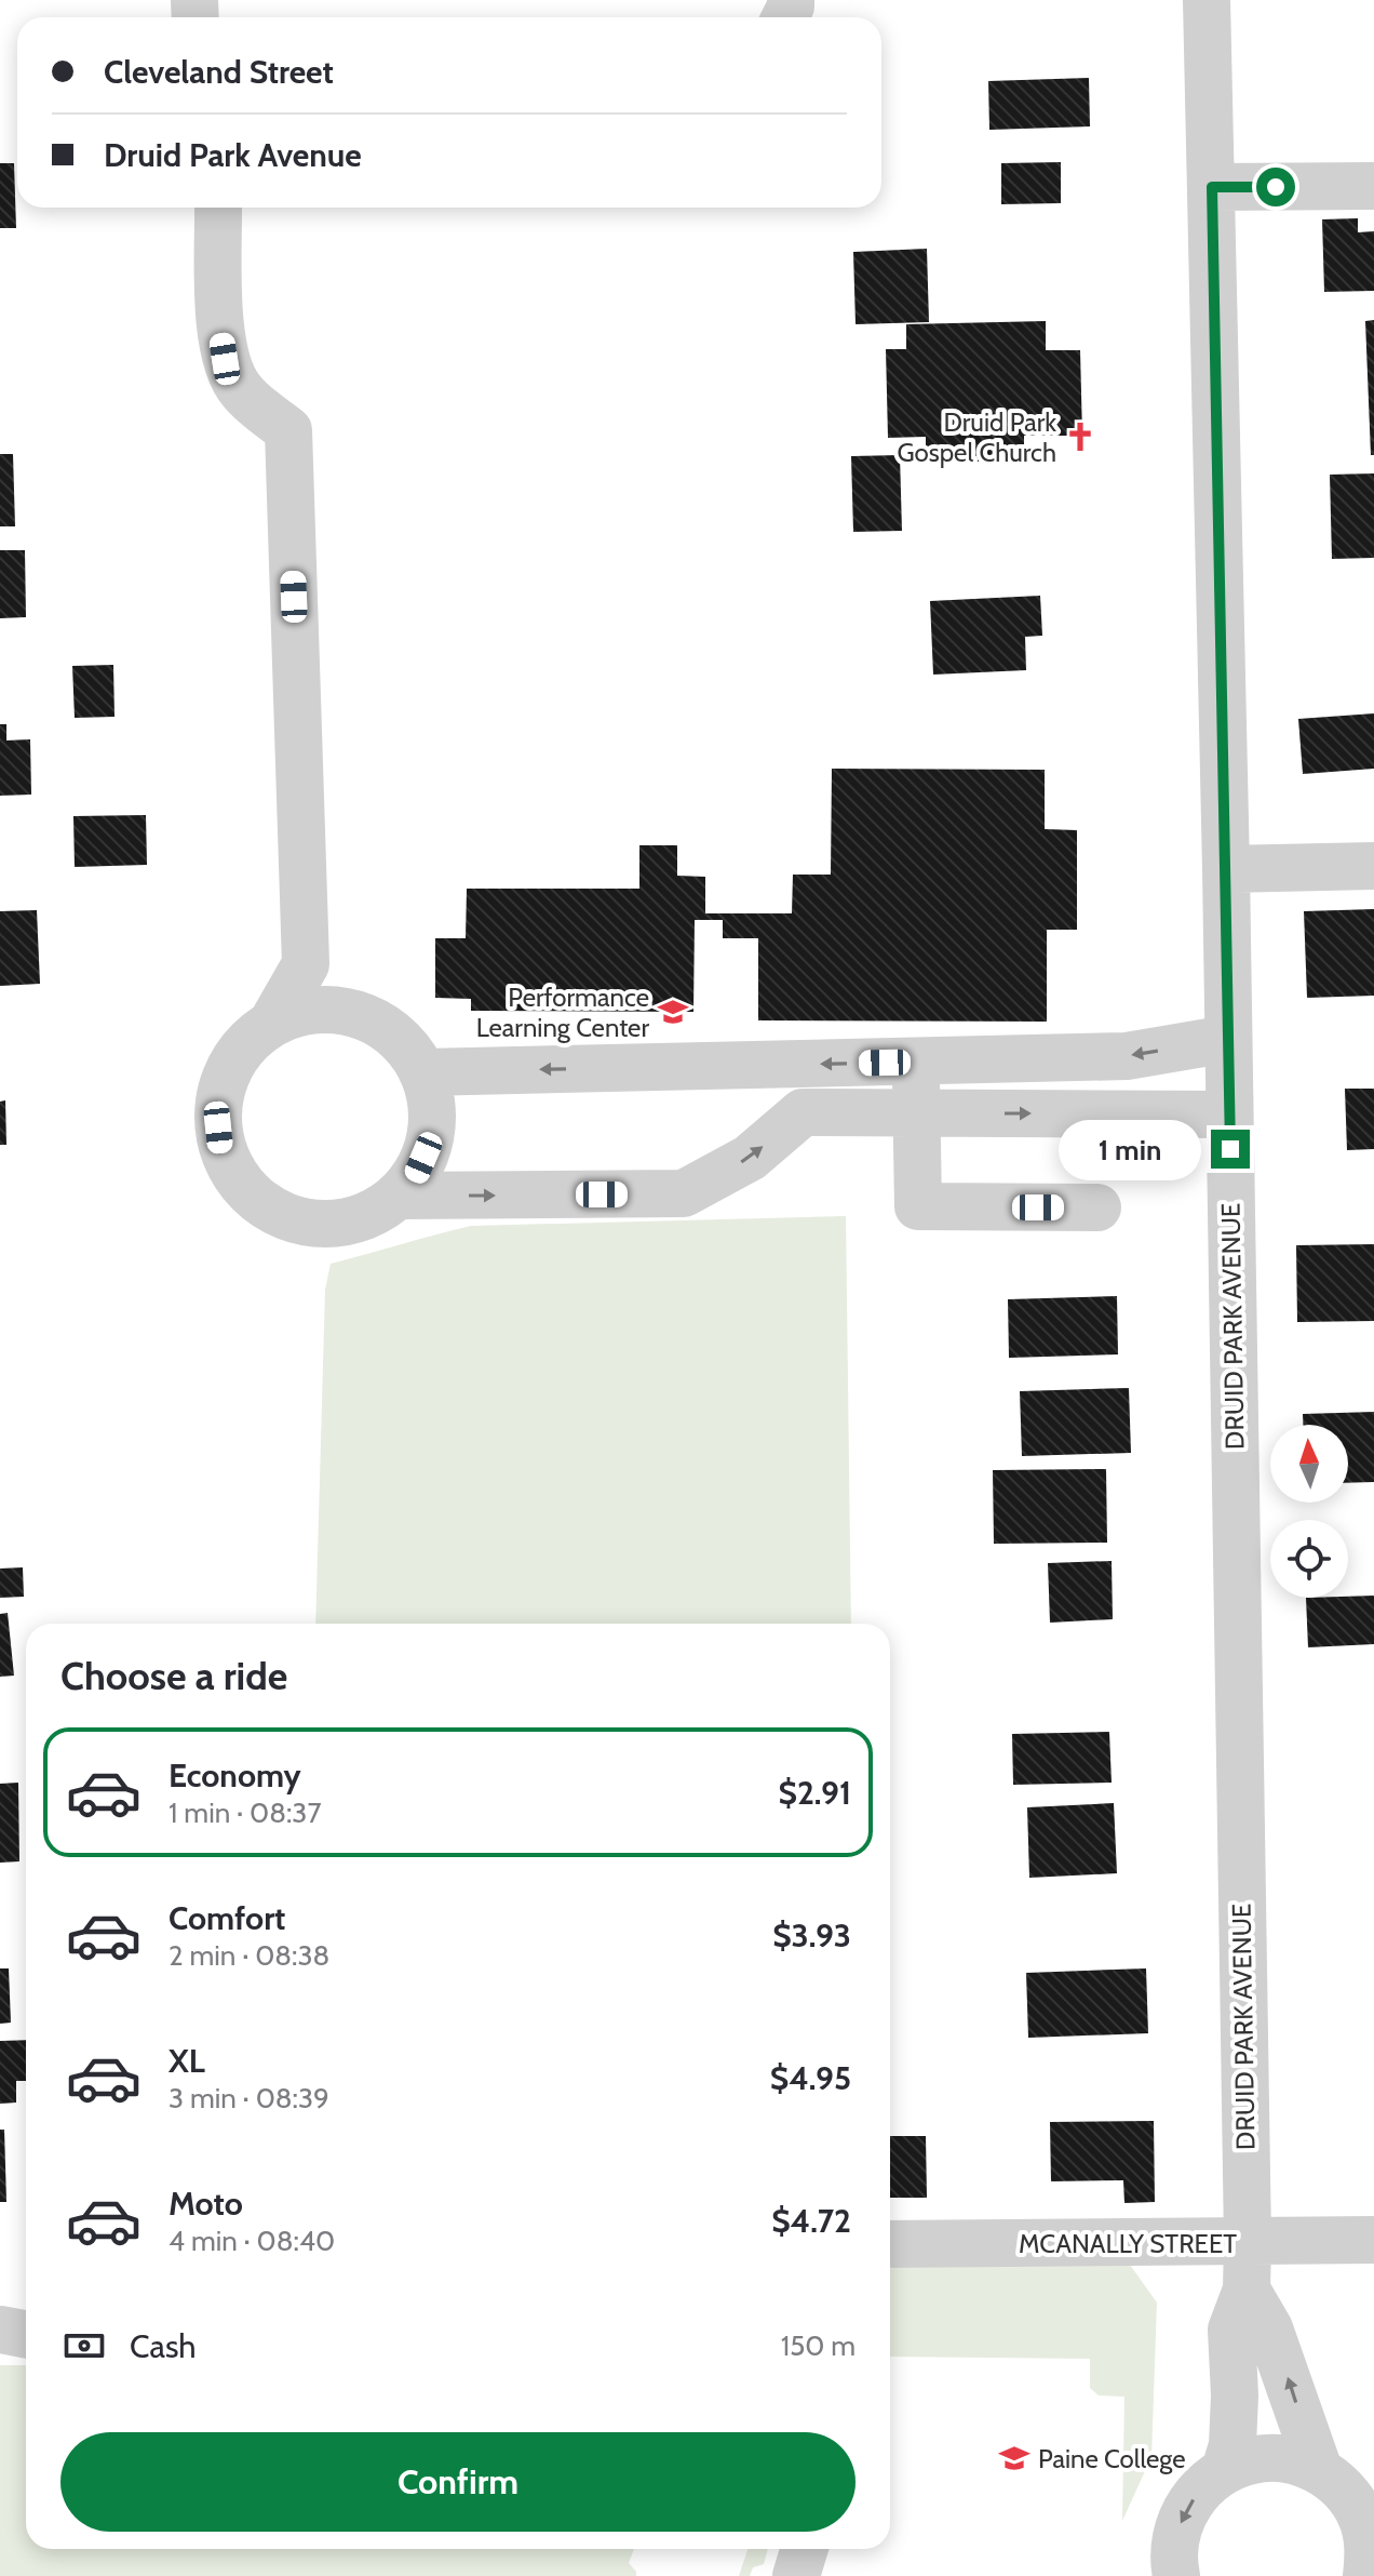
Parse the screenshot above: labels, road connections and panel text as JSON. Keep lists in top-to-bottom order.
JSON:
{
  "streets": {
    "street": ["DRUID PARK AVENUE", "MCANALLY STREET"]
  },
  "crossings": [
    ["DRUID PARK AVENUE", "MCANALLY STREET"]
  ],
  "places": {
    "church": ["Druid Park Gospel Church"],
    "school or university": ["Performance Learning Center", "Paine College"]
  },
  "north": "top",
  "page": {
    "banner": ["Cleveland Street", "Druid Park Avenue"],
    "bubble": "1 min",
    "heading": "Choose a ride",
    "list": [
      {
        "name": "Economy",
        "note": "1 min · 08:37",
        "value": "$2.91"
      },
      {
        "name": "Comfort",
        "note": "2 min · 08:38",
        "value": "$3.93"
      },
      {
        "name": "XL",
        "note": "3 min · 08:39",
        "value": "$4.95"
      },
      {
        "name": "Moto",
        "note": "4 min · 08:40",
        "value": "$4.72"
      }
    ],
    "pay": ["Cash", "150 m"],
    "buttons": "Confirm"
  }
}
